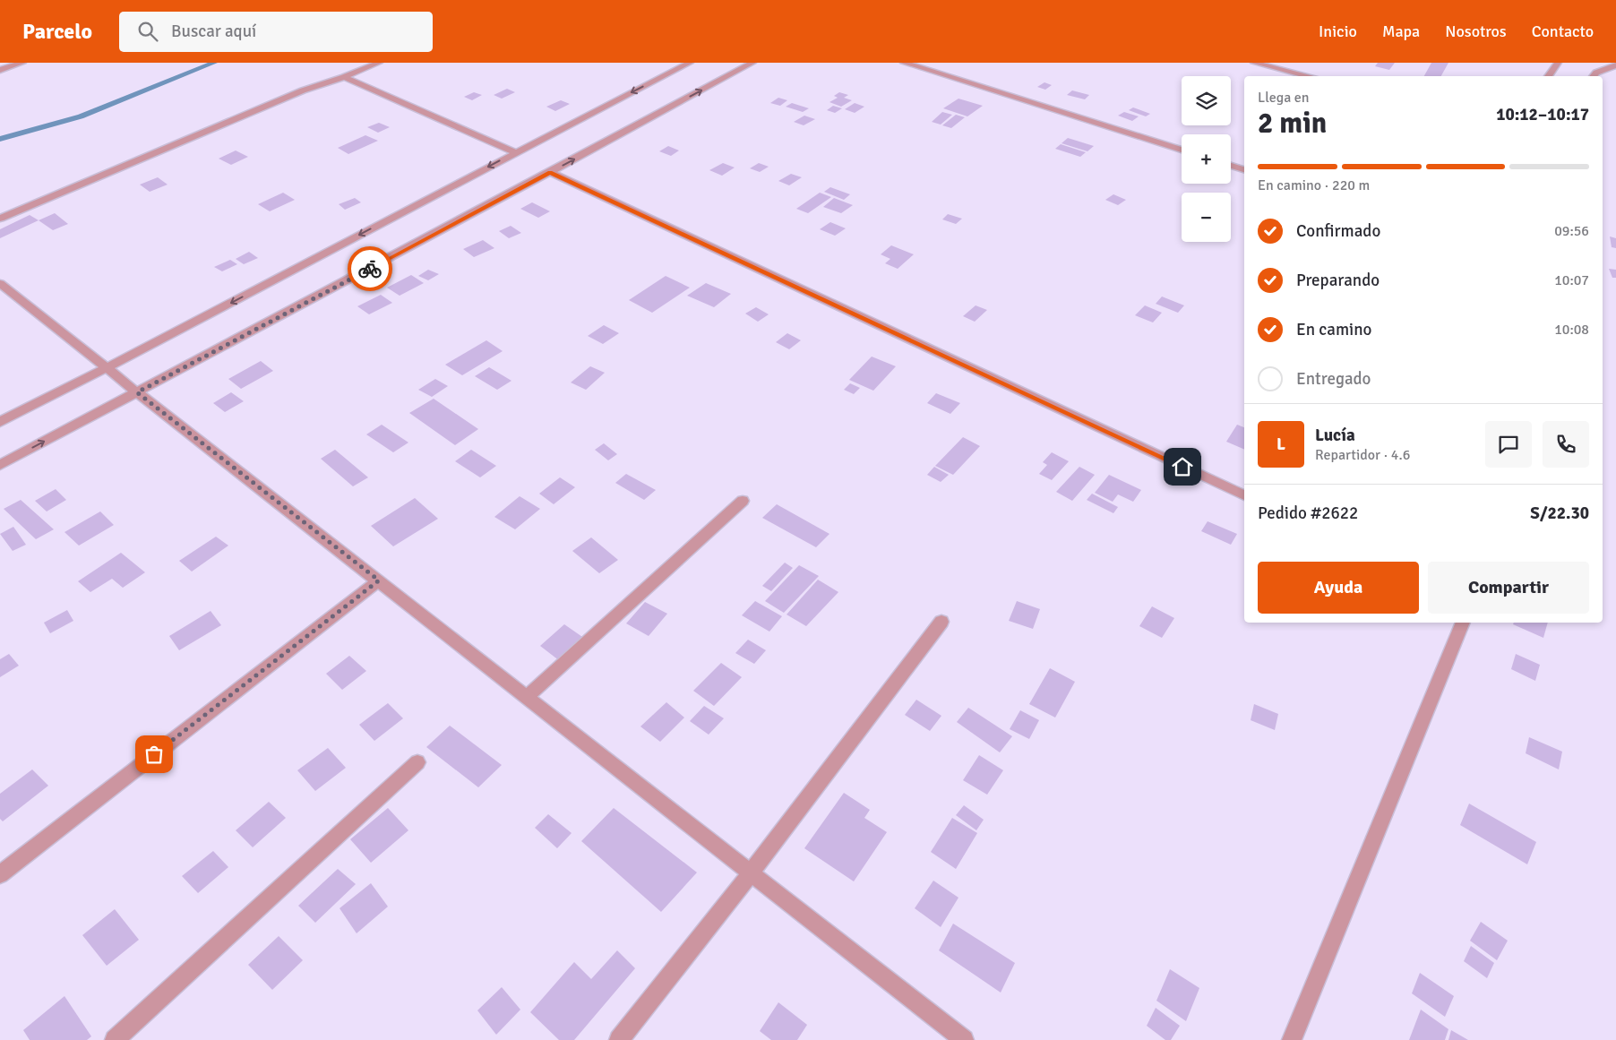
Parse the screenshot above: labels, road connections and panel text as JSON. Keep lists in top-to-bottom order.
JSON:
{
  "page": {
    "header": "Parcelo",
    "search": "Buscar aquí",
    "nav": [
      "Inicio",
      "Mapa",
      "Nosotros",
      "Contacto"
    ],
    "map_buttons": ["+", "−"],
    "heading": ["2 min", "Llega en", "10:12–10:17"],
    "panel": [
      "Lucía",
      "Repartidor · 4.6",
      "Pedido #2622",
      "S/22.30"
    ],
    "bar": "En camino · 220 m",
    "list": [
      ["Confirmado", "09:56"],
      ["Preparando", "10:07"],
      ["En camino", "10:08"],
      "Entregado"
    ],
    "round": "L",
    "buttons": ["Ayuda", "Compartir"]
  }
}
